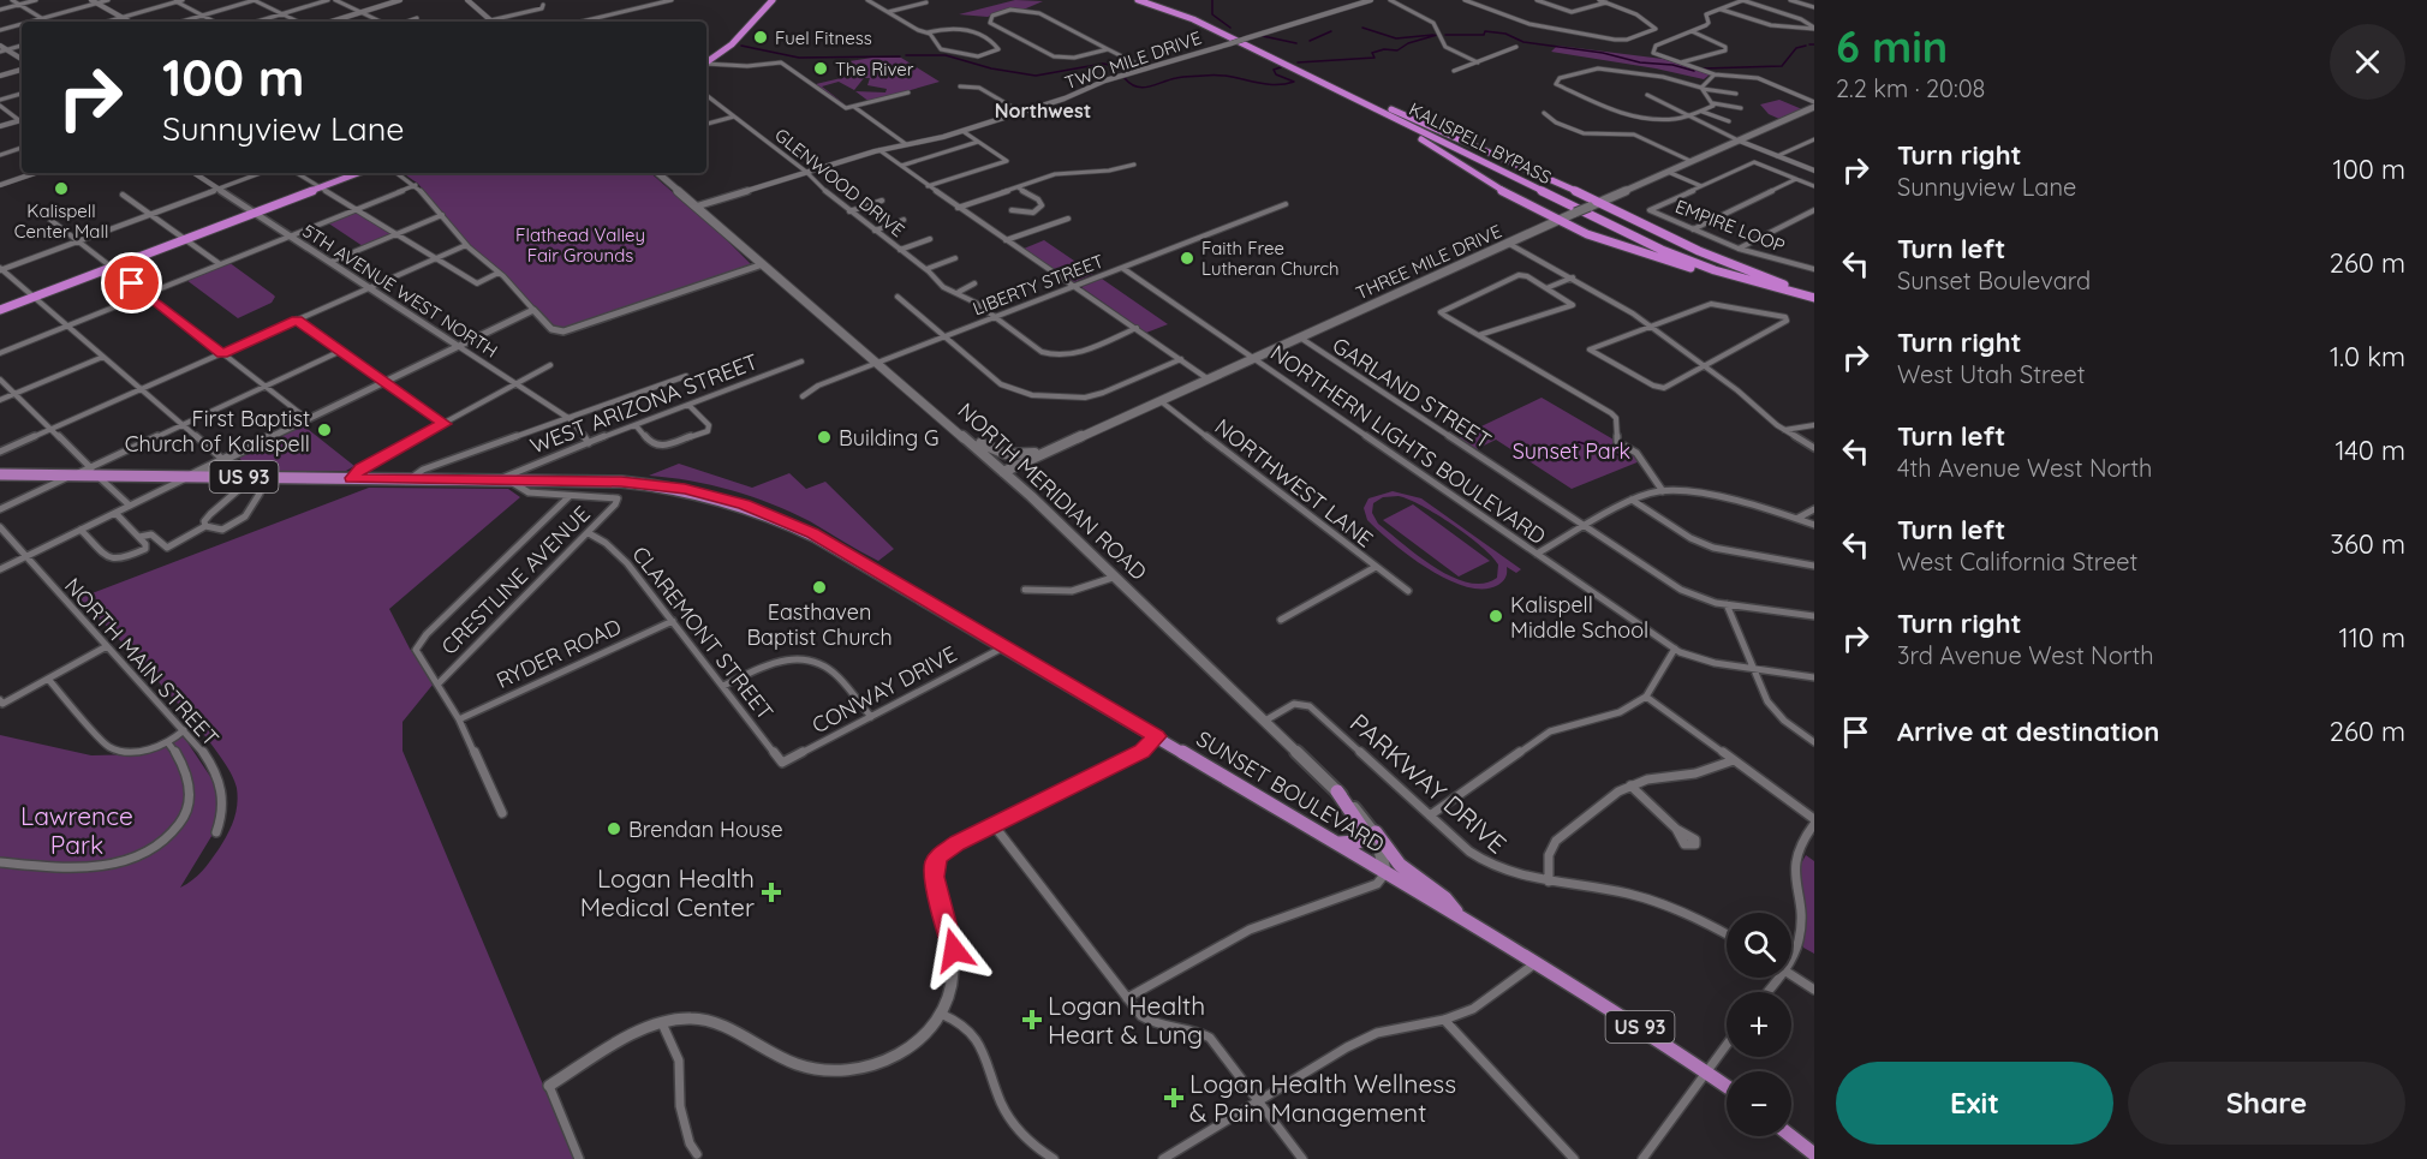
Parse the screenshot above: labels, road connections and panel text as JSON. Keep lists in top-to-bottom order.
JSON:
{
  "streets": {
    "highway": ["KALISPELL BYPASS"],
    "main road": [
      "THREE MILE DRIVE",
      "US 93",
      "NORTH MERIDIAN ROAD",
      "SUNSET BOULEVARD"
    ],
    "street": [
      "TWO MILE DRIVE",
      "GLENWOOD DRIVE",
      "EMPIRE LOOP",
      "LIBERTY STREET",
      "5TH AVENUE WEST NORTH",
      "GARLAND STREET",
      "WEST ARIZONA STREET",
      "NORTHERN LIGHTS BOULEVARD",
      "NORTHWEST LANE",
      "CRESTLINE AVENUE",
      "CLAREMONT STREET",
      "RYDER ROAD",
      "NORTH MAIN STREET",
      "CONWAY DRIVE",
      "PARKWAY DRIVE"
    ]
  },
  "crossings": [
    ["TWO MILE DRIVE", "GLENWOOD DRIVE"],
    ["TWO MILE DRIVE", "NORTH MERIDIAN ROAD"],
    ["GLENWOOD DRIVE", "LIBERTY STREET"],
    ["EMPIRE LOOP", "THREE MILE DRIVE"],
    ["THREE MILE DRIVE", "GARLAND STREET"],
    ["THREE MILE DRIVE", "NORTHERN LIGHTS BOULEVARD"],
    ["THREE MILE DRIVE", "NORTHWEST LANE"],
    ["THREE MILE DRIVE", "NORTH MERIDIAN ROAD"],
    ["LIBERTY STREET", "NORTHERN LIGHTS BOULEVARD"],
    ["LIBERTY STREET", "NORTH MERIDIAN ROAD"],
    ["5TH AVENUE WEST NORTH", "WEST ARIZONA STREET"],
    ["WEST ARIZONA STREET", "SUNSET BOULEVARD"],
    ["NORTH MERIDIAN ROAD", "PARKWAY DRIVE"],
    ["NORTH MERIDIAN ROAD", "SUNSET BOULEVARD"],
    ["CRESTLINE AVENUE", "CLAREMONT STREET"],
    ["CLAREMONT STREET", "RYDER ROAD"],
    ["CLAREMONT STREET", "CONWAY DRIVE"],
    ["CONWAY DRIVE", "SUNSET BOULEVARD"]
  ],
  "districts": ["Northwest"],
  "parks": ["Flathead Valley Fair Grounds", "Sunset Park", "Lawrence Park"],
  "places": {
    "other": [
      "Fuel Fitness",
      "The River",
      "Kalispell Center Mall",
      "Faith Free Lutheran Church",
      "First Baptist Church of Kalispell",
      "Building G",
      "Easthaven Baptist Church",
      "Kalispell Middle School",
      "Brendan House"
    ],
    "health": ["Logan Health Medical Center", "Logan Health Heart & Lung", "Logan Health Wellness & Pain Management"]
  },
  "page": {
    "heading": ["6 min", "2.2 km · 20:08"],
    "turn": ["100 m", "Sunnyview Lane"],
    "list": [
      {
        "name": "Turn right",
        "note": "Sunnyview Lane",
        "value": "100 m"
      },
      {
        "name": "Turn left",
        "note": "Sunset Boulevard",
        "value": "260 m"
      },
      {
        "name": "Turn right",
        "note": "West Utah Street",
        "value": "1.0 km"
      },
      {
        "name": "Turn left",
        "note": "4th Avenue West North",
        "value": "140 m"
      },
      {
        "name": "Turn left",
        "note": "West California Street",
        "value": "360 m"
      },
      {
        "name": "Turn right",
        "note": "3rd Avenue West North",
        "value": "110 m"
      },
      {
        "name": "Arrive at destination",
        "value": "260 m"
      }
    ],
    "map_buttons": ["+", "−"],
    "buttons": ["Exit", "Share"]
  }
}
